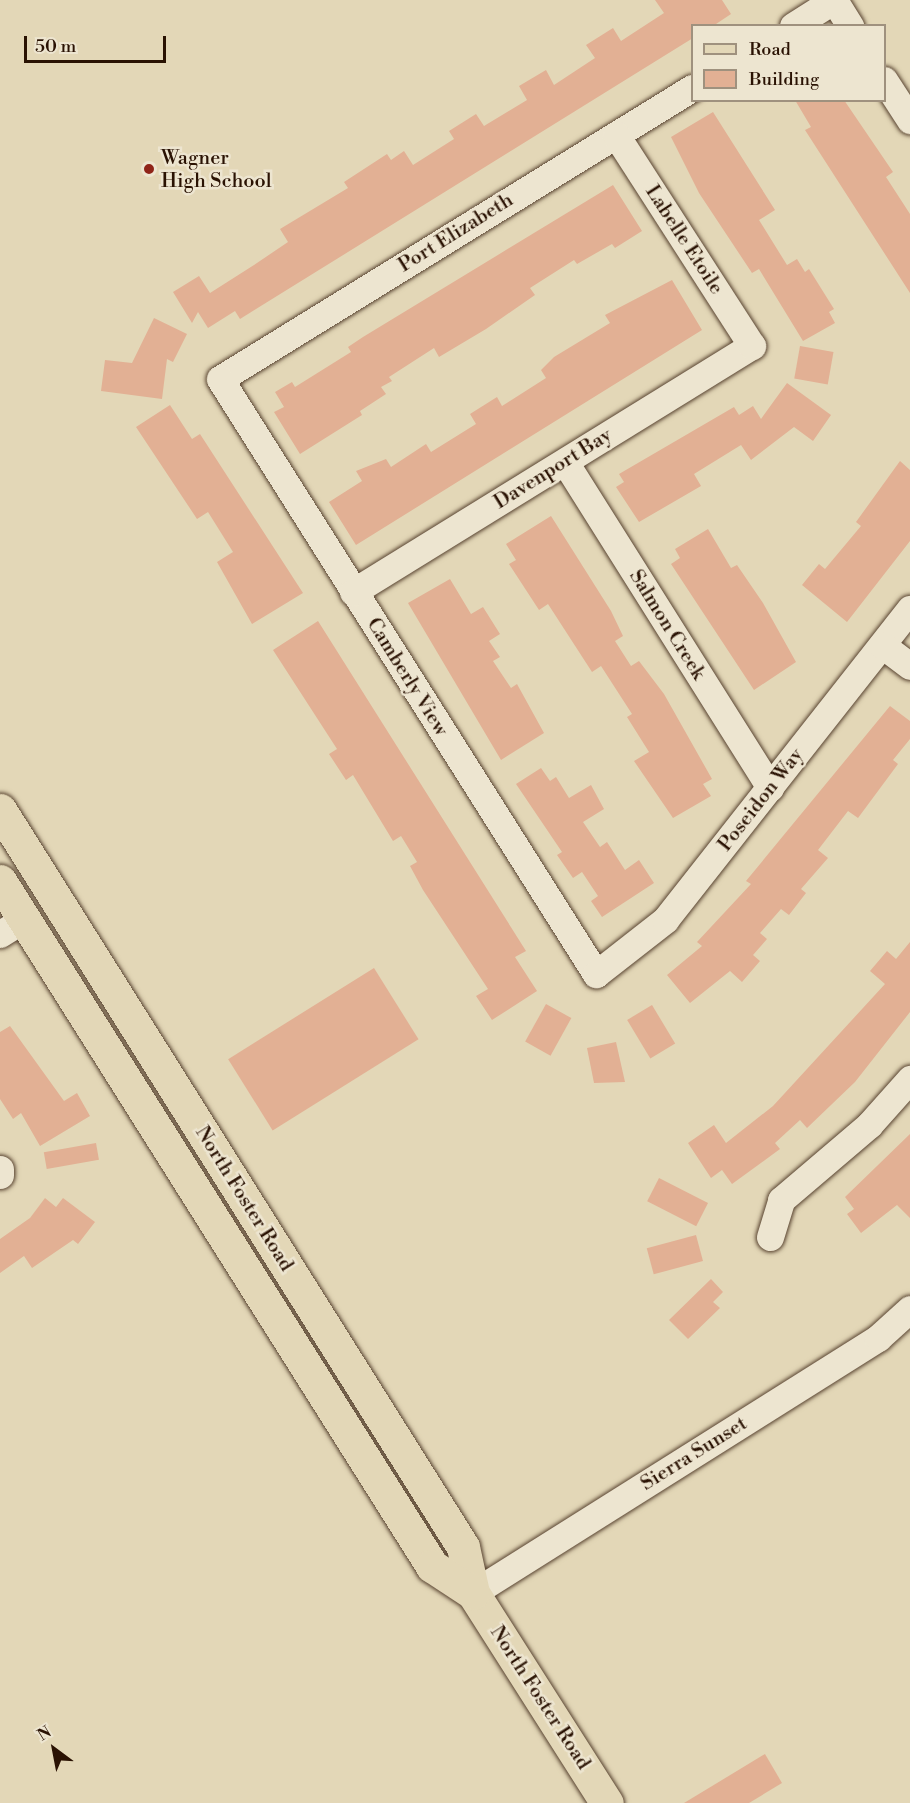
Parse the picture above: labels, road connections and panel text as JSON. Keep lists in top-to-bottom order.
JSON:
{
  "streets": {
    "main road": ["North Foster Road"],
    "street": [
      "Port Elizabeth",
      "Labelle Etoile",
      "Davenport Bay",
      "Salmon Creek",
      "Camberly View",
      "Poseidon Way",
      "Sierra Sunset"
    ]
  },
  "crossings": [
    ["Port Elizabeth", "Labelle Etoile"],
    ["Port Elizabeth", "Camberly View"],
    ["Labelle Etoile", "Davenport Bay"],
    ["Davenport Bay", "Salmon Creek"],
    ["Davenport Bay", "Camberly View"],
    ["Salmon Creek", "Poseidon Way"],
    ["Camberly View", "Poseidon Way"],
    ["North Foster Road", "Sierra Sunset"]
  ],
  "places": ["Wagner High School"],
  "legend": ["Road", "Building"],
  "scale_bar": "50 m",
  "north": "top left"
}
